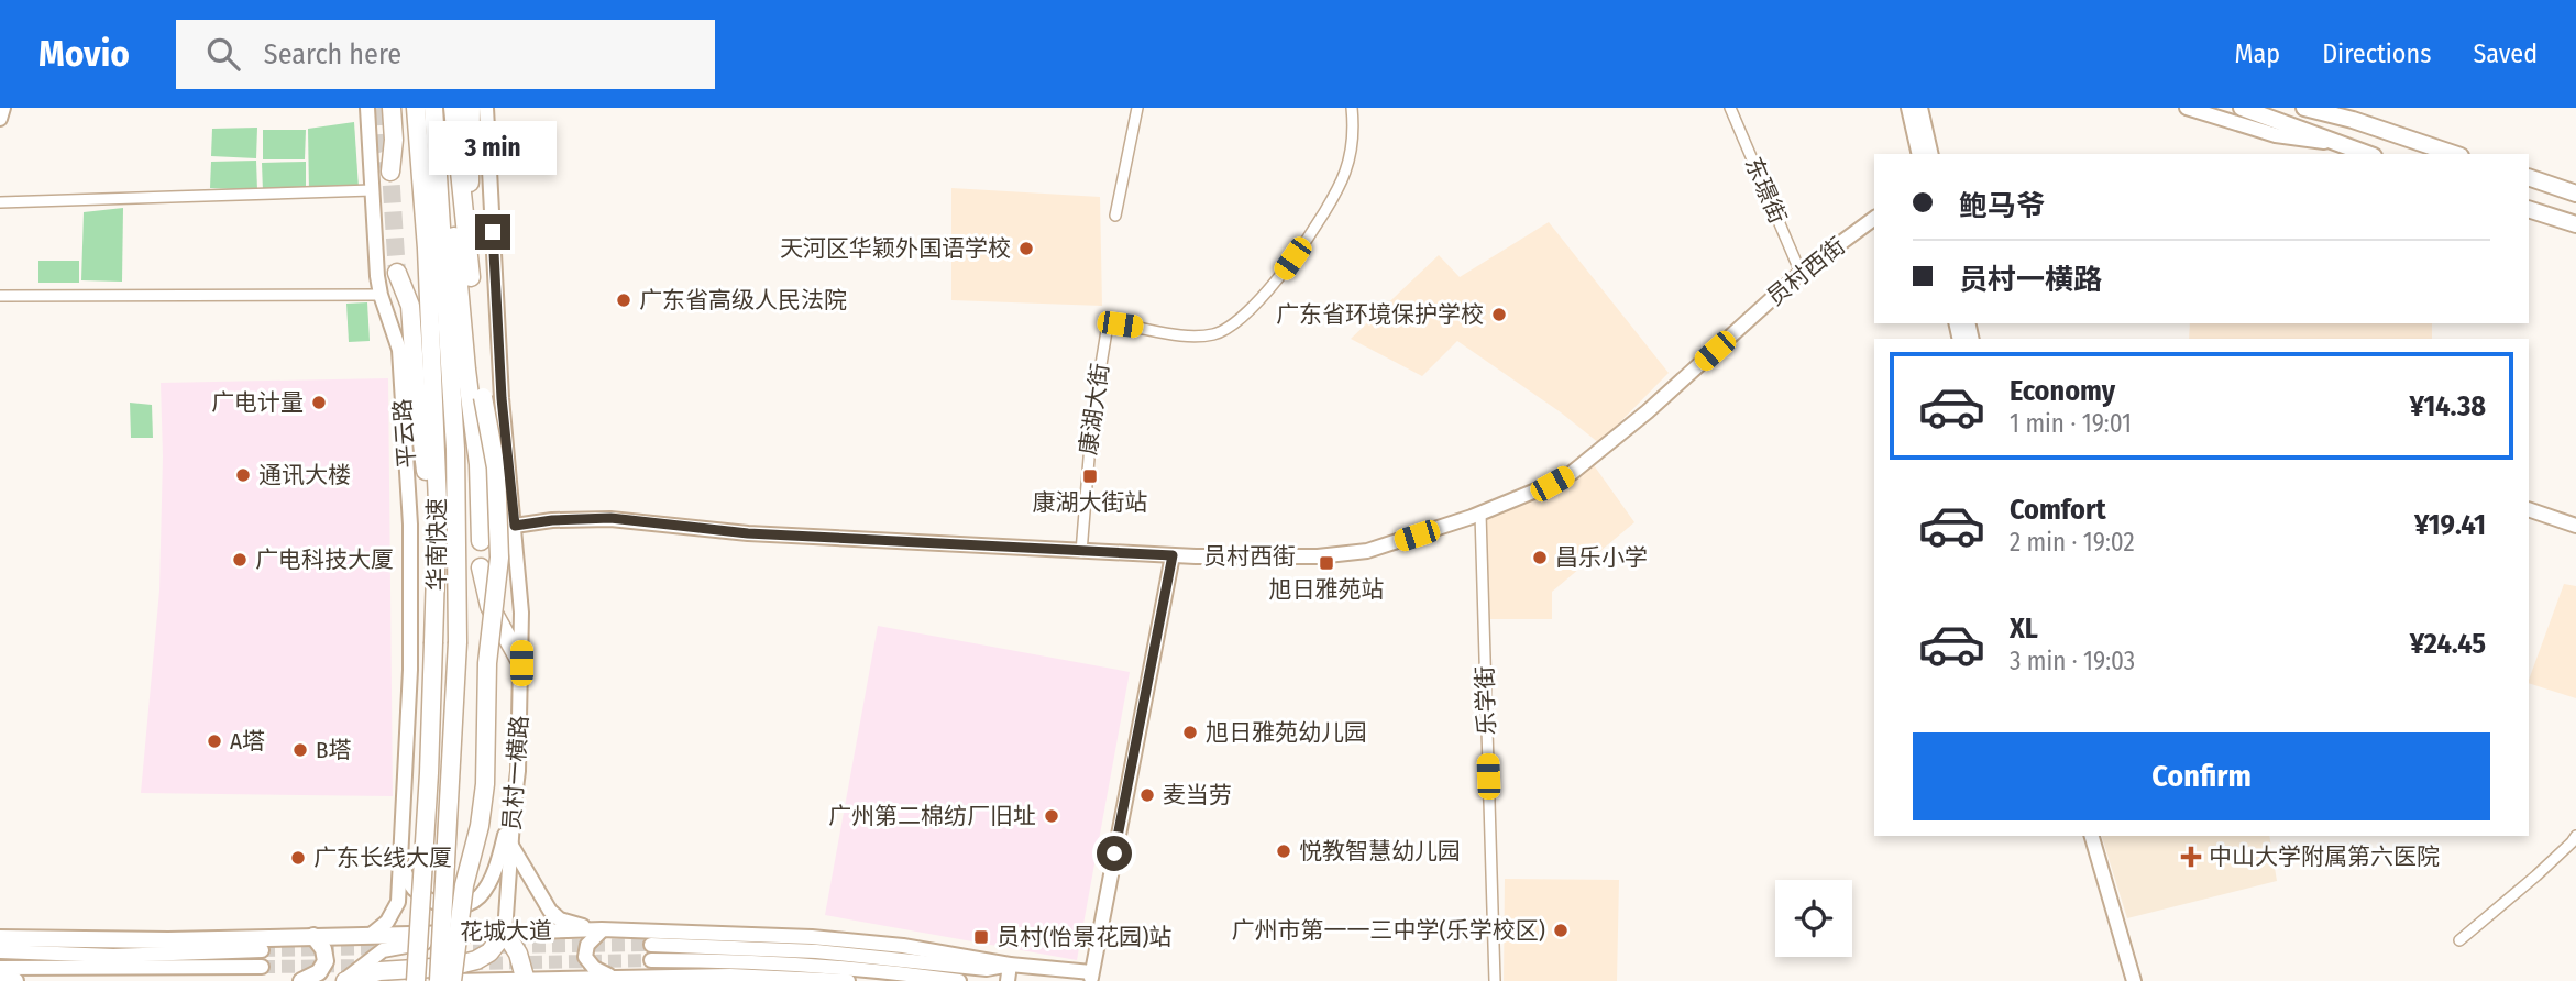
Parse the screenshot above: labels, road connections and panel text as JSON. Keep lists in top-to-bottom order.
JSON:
{
  "streets": {
    "highway": ["华南快速"],
    "main road": ["花城大道"],
    "street": [
      "东璟街",
      "员村西街",
      "康湖大街",
      "平云路",
      "乐学街",
      "员村一横路"
    ]
  },
  "crossings": [
    ["东璟街", "员村西街"],
    ["员村西街", "康湖大街"],
    ["员村西街", "乐学街"],
    ["员村西街", "员村一横路"],
    ["平云路", "花城大道"],
    ["员村一横路", "花城大道"]
  ],
  "places": {
    "other": [
      "天河区华颖外国语学校",
      "广东省高级人民法院",
      "广东省环境保护学校",
      "广电计量",
      "通讯大楼",
      "昌乐小学",
      "广电科技大厦",
      "旭日雅苑幼儿园",
      "A塔",
      "B塔",
      "麦当劳",
      "广州第二棉纺厂旧址",
      "悦教智慧幼儿园",
      "广东长线大厦",
      "广州市第一一三中学(乐学校区)"
    ],
    "transit": ["康湖大街站", "旭日雅苑站", "员村(怡景花园)站"],
    "health": ["中山大学附属第六医院"]
  },
  "page": {
    "header": "Movio",
    "search": "Search here",
    "nav": ["Map", "Directions", "Saved"],
    "bubble": "3 min",
    "banner": ["鲍马爷", "员村一横路"],
    "list": [
      {
        "name": "Economy",
        "note": "1 min · 19:01",
        "value": "¥14.38"
      },
      {
        "name": "Comfort",
        "note": "2 min · 19:02",
        "value": "¥19.41"
      },
      {
        "name": "XL",
        "note": "3 min · 19:03",
        "value": "¥24.45"
      }
    ],
    "buttons": "Confirm"
  }
}
